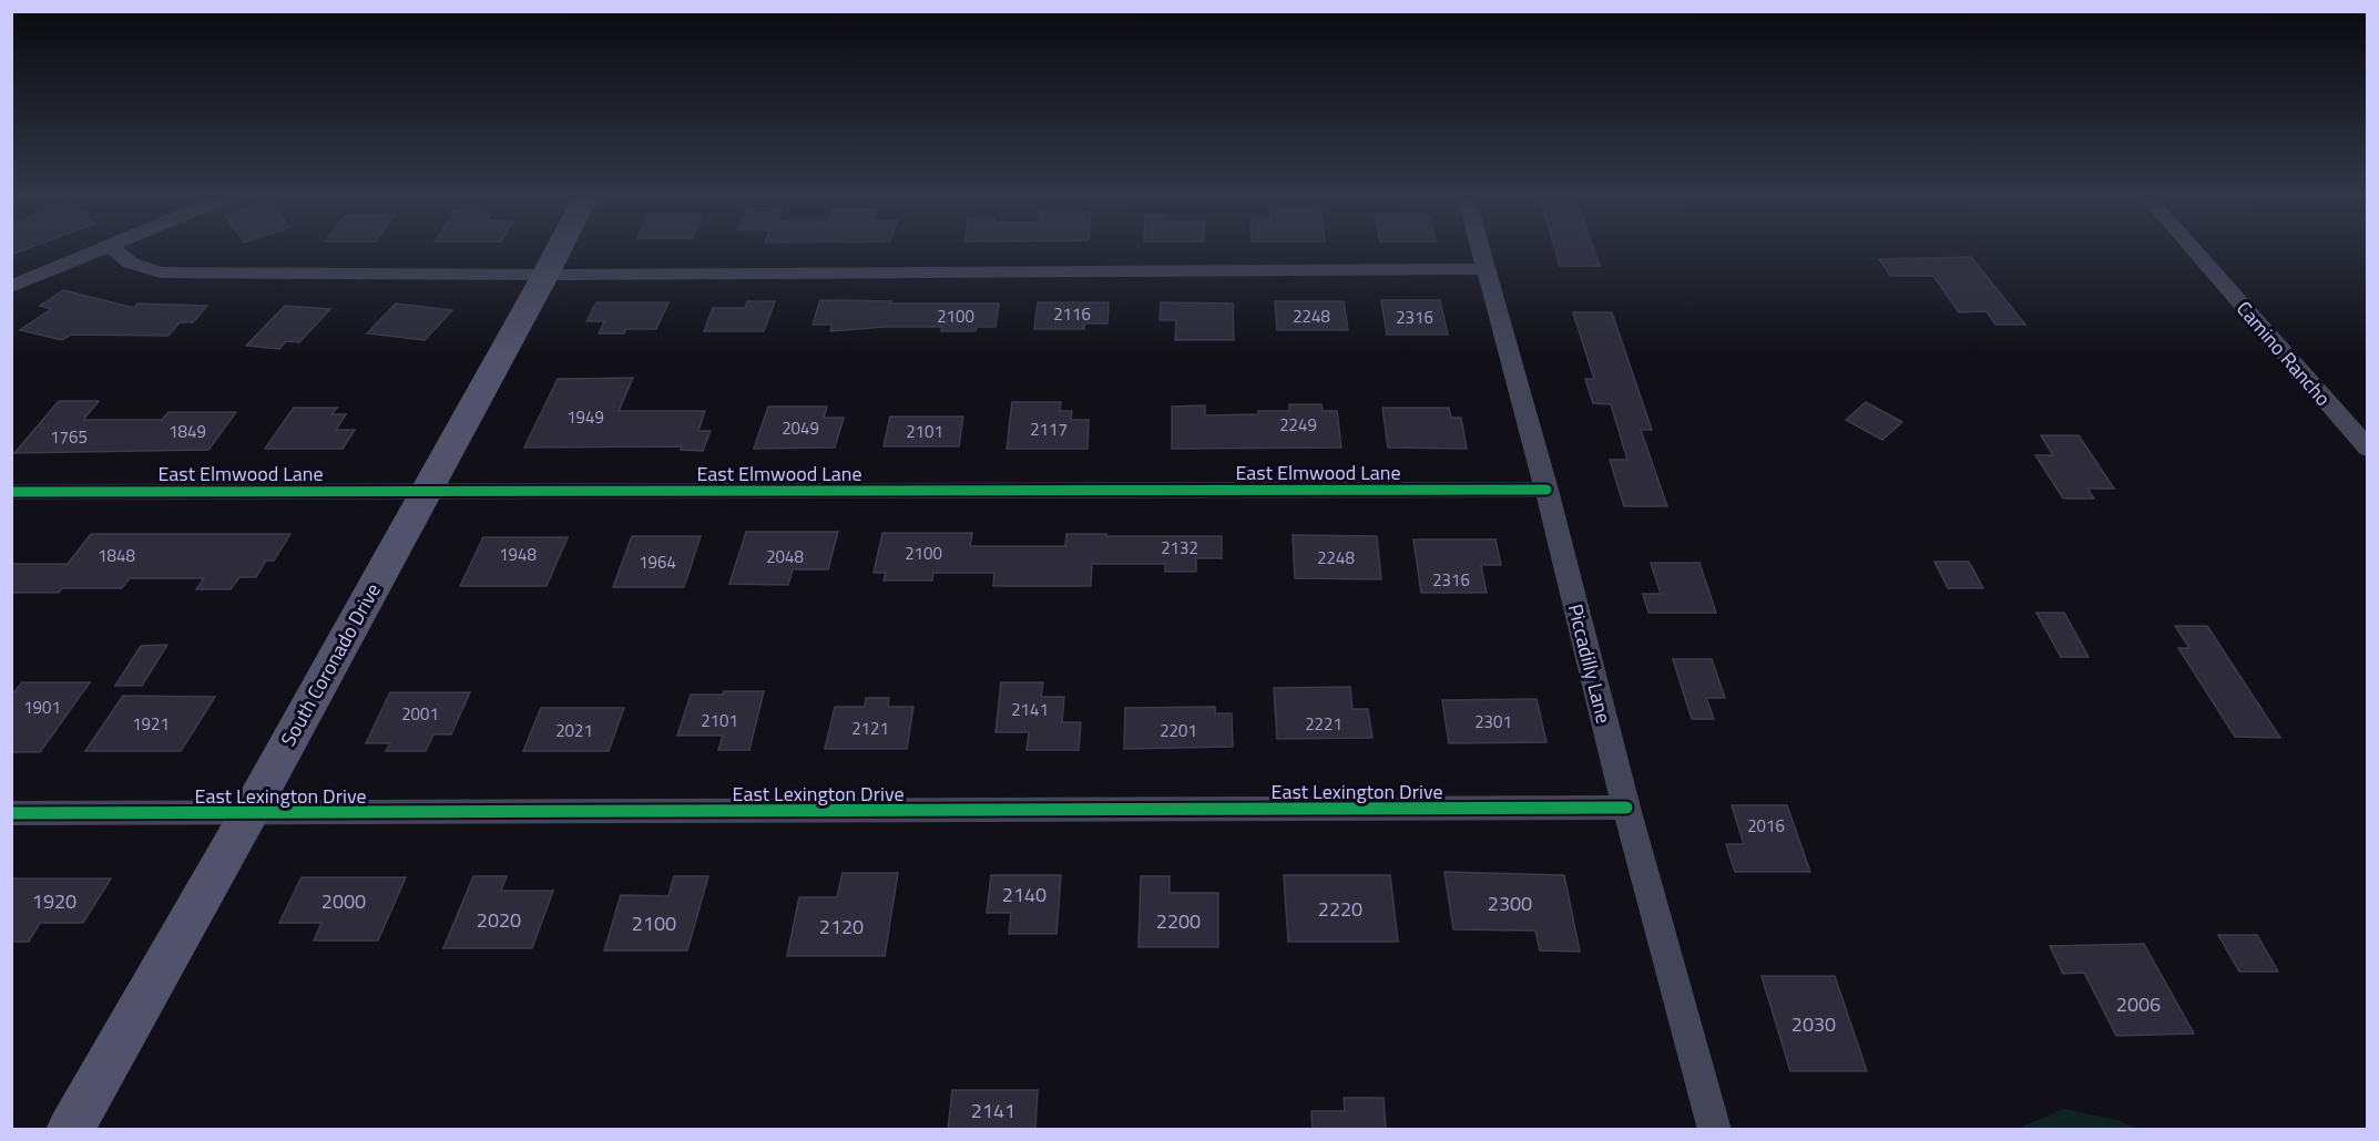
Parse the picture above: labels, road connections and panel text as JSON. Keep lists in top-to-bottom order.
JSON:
{
  "streets": {
    "street": [
      "Camino Rancho",
      "East Elmwood Lane",
      "Piccadilly Lane",
      "South Coronado Drive",
      "East Lexington Drive"
    ]
  },
  "crossings": [
    ["East Elmwood Lane", "Piccadilly Lane"],
    ["East Elmwood Lane", "South Coronado Drive"],
    ["Piccadilly Lane", "East Lexington Drive"],
    ["South Coronado Drive", "East Lexington Drive"]
  ],
  "house_numbers": [
    "2116",
    "2100",
    "2248",
    "2316",
    "1949",
    "2249",
    "2049",
    "2117",
    "1849",
    "2101",
    "1765",
    "2132",
    "2100",
    "1948",
    "1848",
    "2048",
    "2248",
    "1964",
    "2316",
    "1901",
    "2141",
    "2001",
    "2101",
    "2301",
    "1921",
    "2221",
    "2121",
    "2021",
    "2201",
    "2016",
    "2140",
    "1920",
    "2000",
    "2300",
    "2220",
    "2020",
    "2200",
    "2100",
    "2120",
    "2006",
    "2030",
    "2141"
  ]
}
